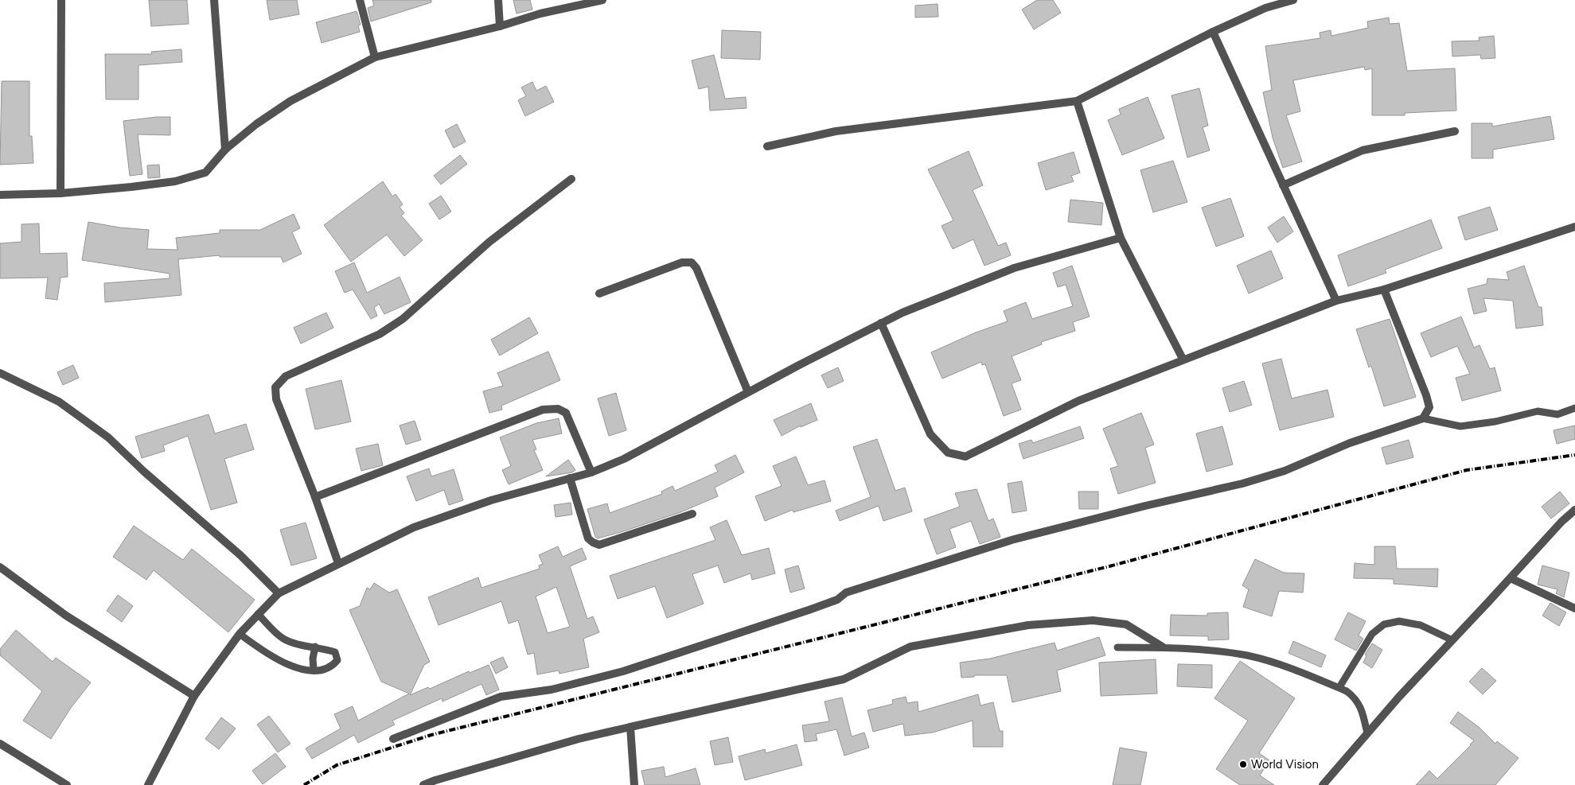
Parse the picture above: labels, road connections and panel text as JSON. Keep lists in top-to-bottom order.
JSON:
{
  "places": ["World Vision"]
}
